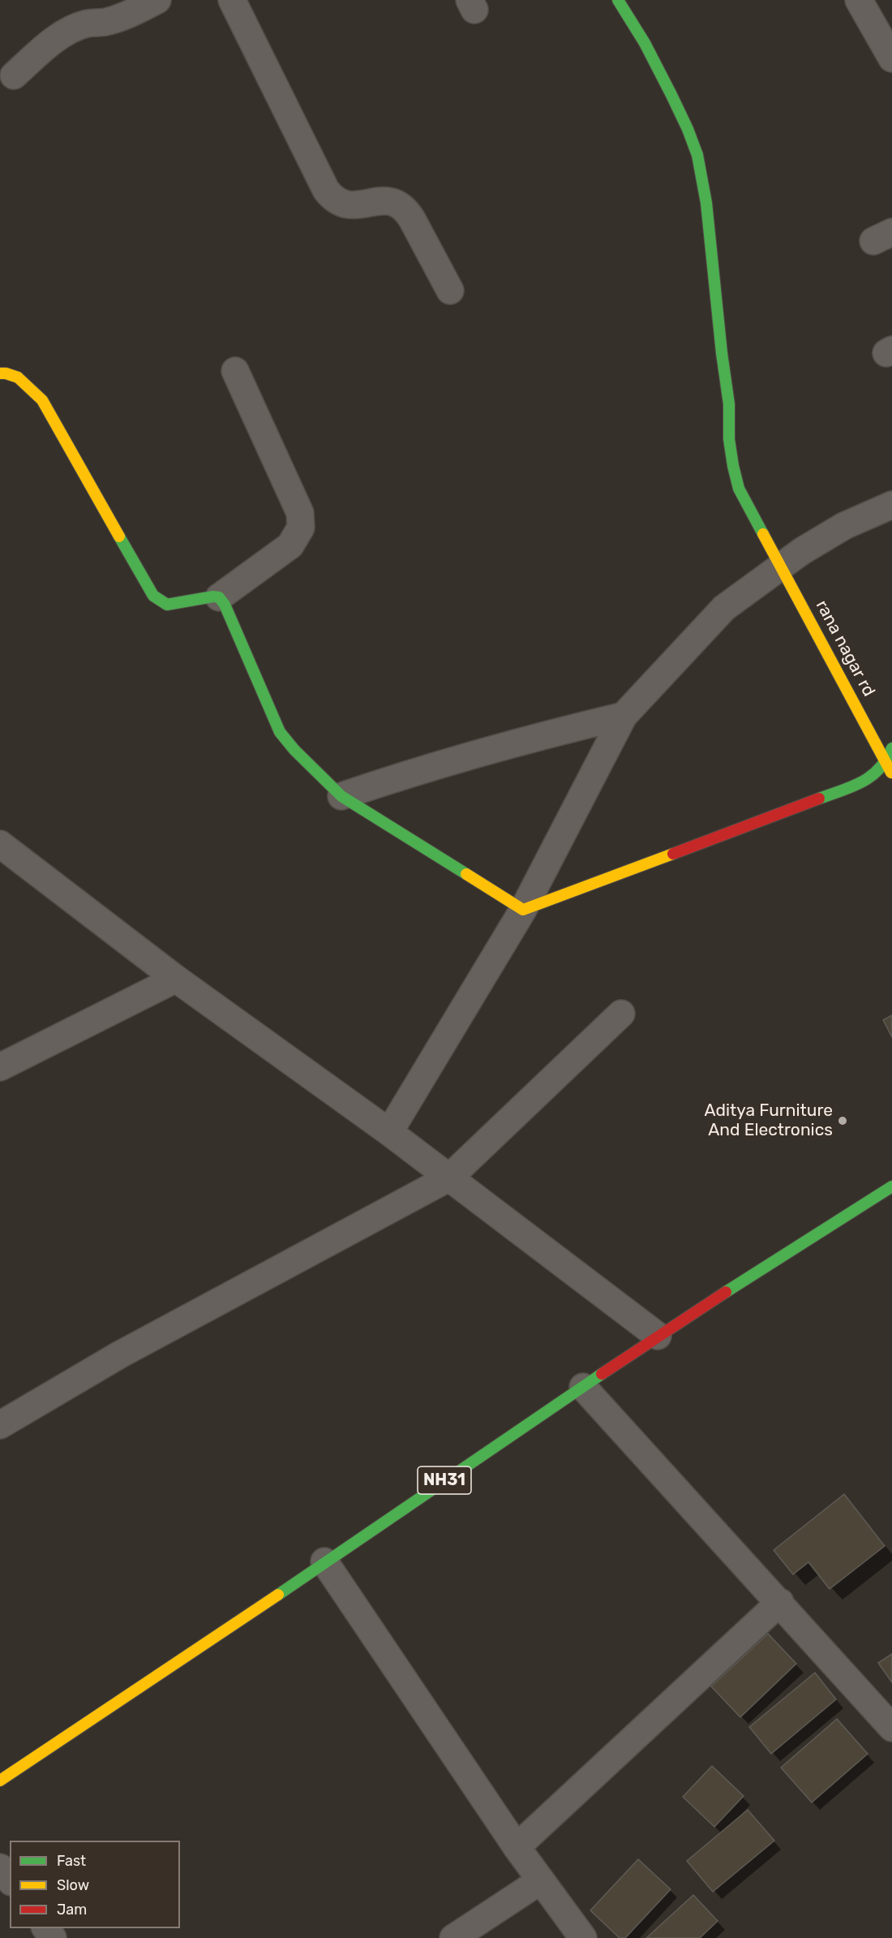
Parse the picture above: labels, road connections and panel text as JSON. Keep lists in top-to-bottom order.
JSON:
{
  "streets": {
    "main road": ["rana nagar rd", "NH31"]
  },
  "places": ["Aditya Furniture And Electronics"],
  "legend": ["Fast", "Slow", "Jam"]
}
